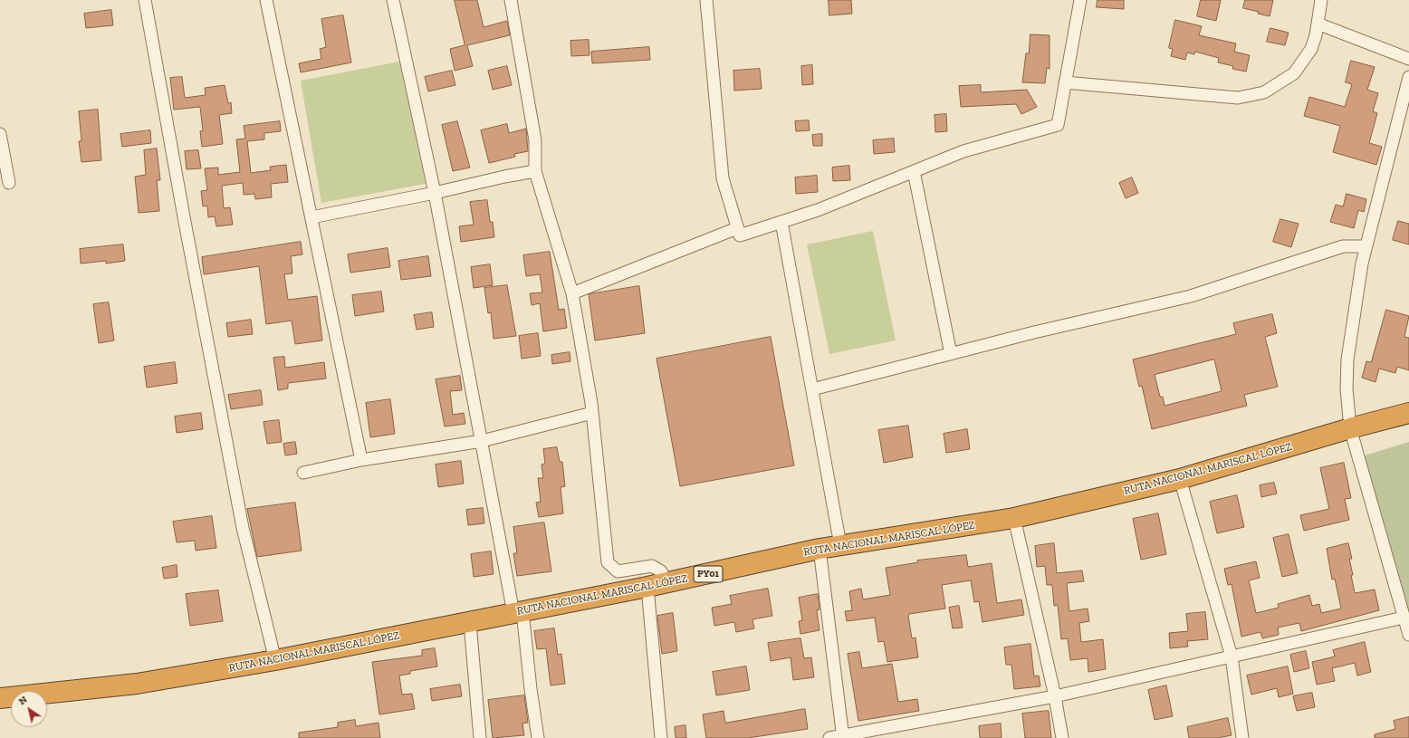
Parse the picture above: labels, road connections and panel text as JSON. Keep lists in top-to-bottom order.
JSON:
{
  "streets": {
    "highway": ["RUTA NACIONAL MARISCAL LÓPEZ", "PY01"]
  },
  "north": "top left"
}
